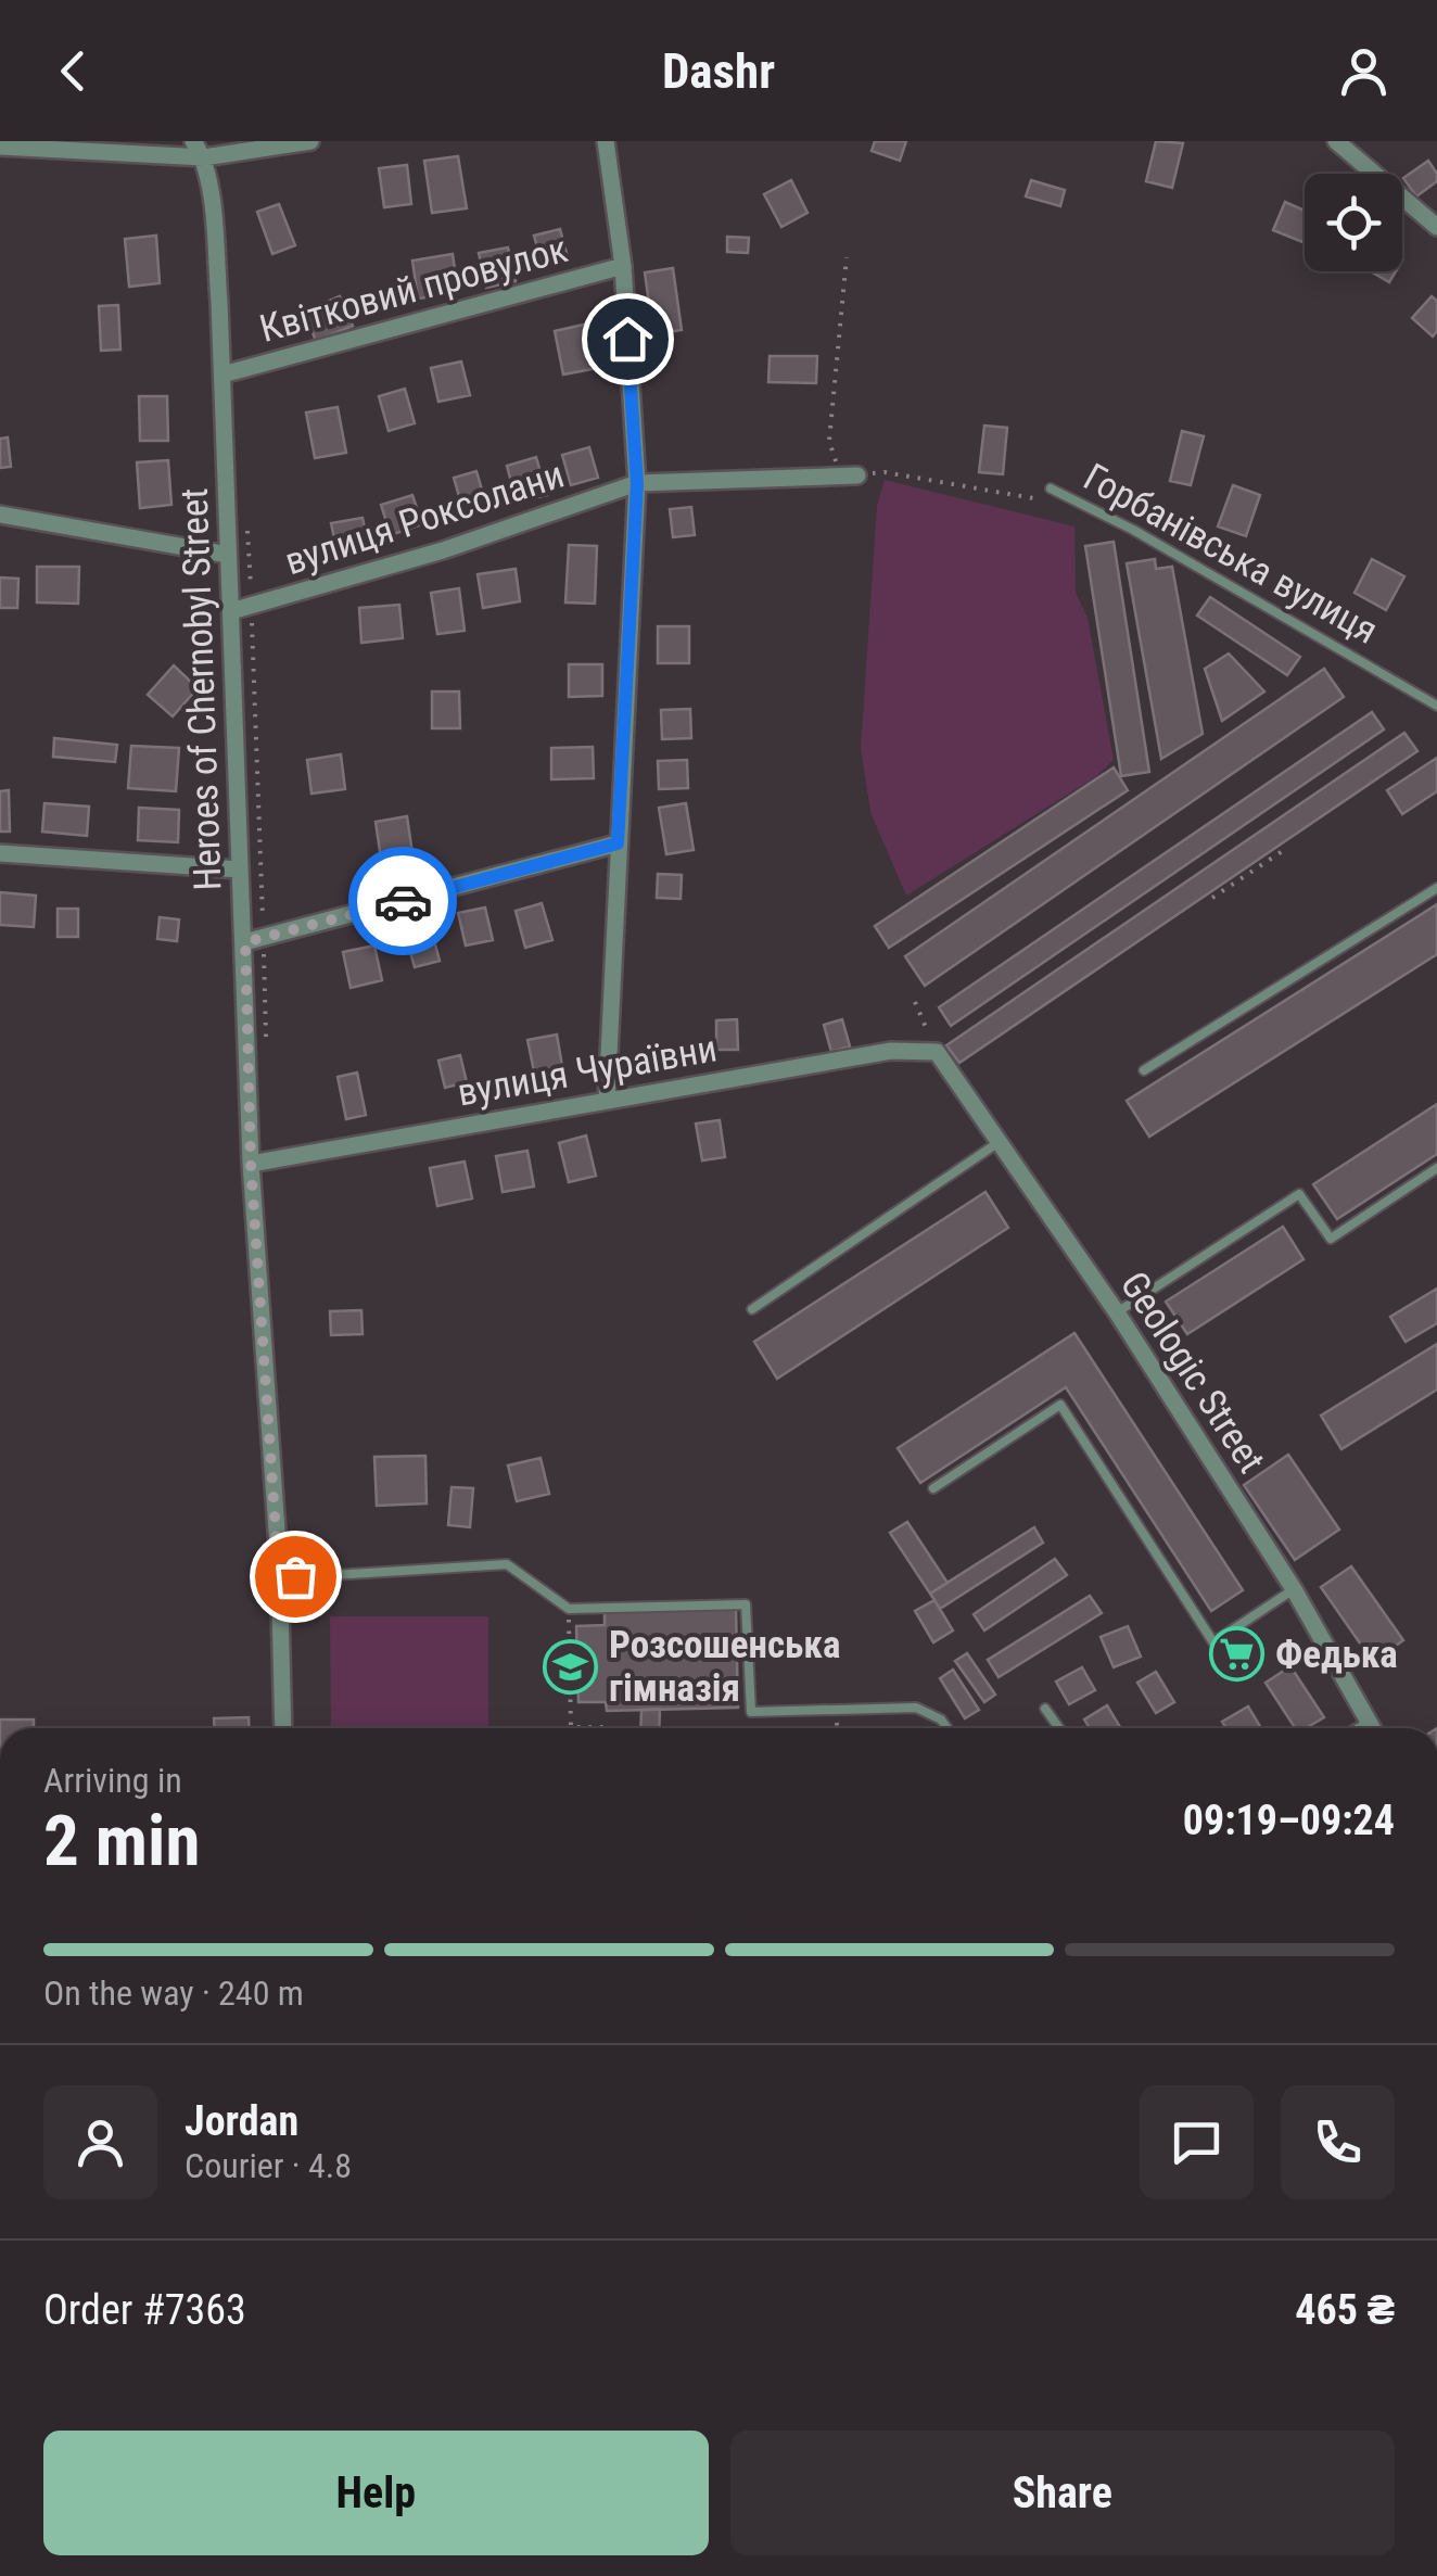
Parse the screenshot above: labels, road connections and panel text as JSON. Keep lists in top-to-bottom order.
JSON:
{
  "streets": {
    "street": [
      "Квітковий провулок",
      "вулиця Роксолани",
      "Heroes of Chernobyl Street",
      "вулиця Чураївни",
      "Geologic Street"
    ],
    "lane": ["Горбанівська вулиця"]
  },
  "crossings": [
    ["Квітковий провулок", "Heroes of Chernobyl Street"],
    ["вулиця Роксолани", "Heroes of Chernobyl Street"],
    ["Heroes of Chernobyl Street", "вулиця Чураївни"],
    ["вулиця Чураївни", "Geologic Street"]
  ],
  "places": {
    "supermarket": ["Федька"],
    "school or university": ["Розсошенська гімназія"]
  },
  "page": {
    "header": "Dashr",
    "heading": ["2 min", "Arriving in", "09:19–09:24"],
    "panel": [
      "Jordan",
      "Courier · 4.8",
      "Order #7363",
      "465 ₴"
    ],
    "bar": "On the way · 240 m",
    "buttons": ["Help", "Share"]
  }
}
